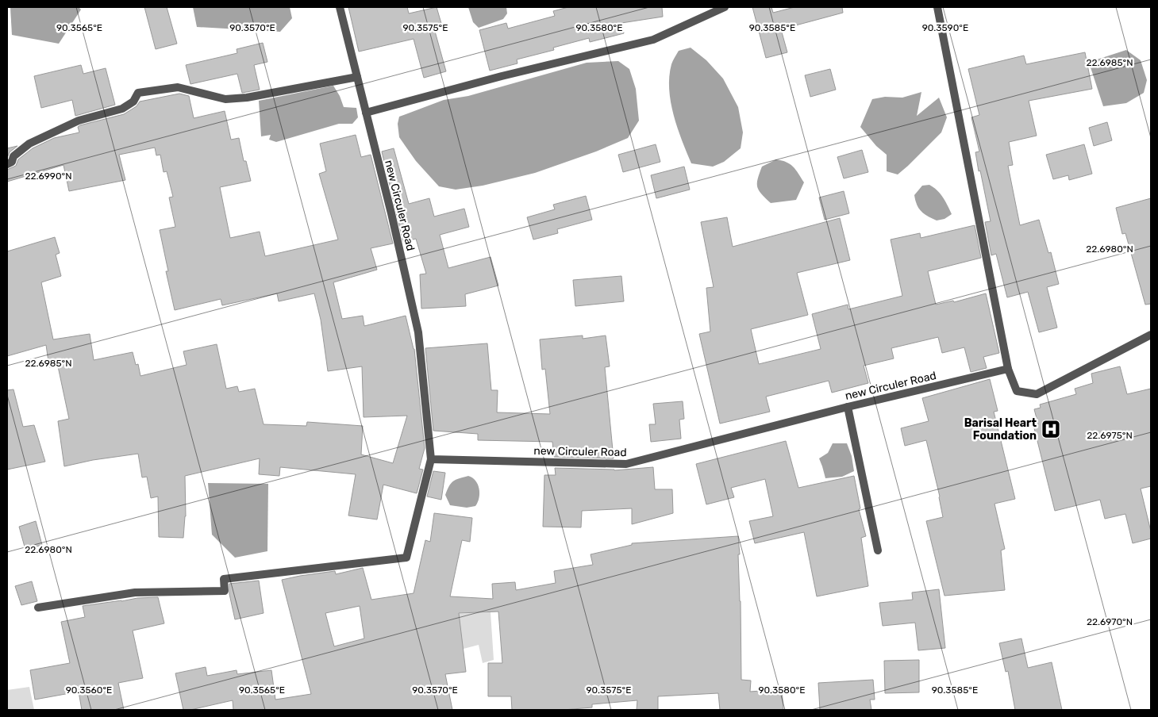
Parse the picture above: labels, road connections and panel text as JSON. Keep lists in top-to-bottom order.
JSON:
{
  "streets": {
    "street": ["new Circuler Road"]
  },
  "places": {
    "hospital": ["Barisal Heart Foundation"]
  },
  "coordinates": [
    "90.3565°E",
    "90.3570°E",
    "90.3575°E",
    "90.3580°E",
    "90.3585°E",
    "90.3590°E",
    "22.6985°N",
    "22.6990°N",
    "22.6980°N",
    "22.6975°N",
    "22.6970°N",
    "90.3560°E"
  ]
}
